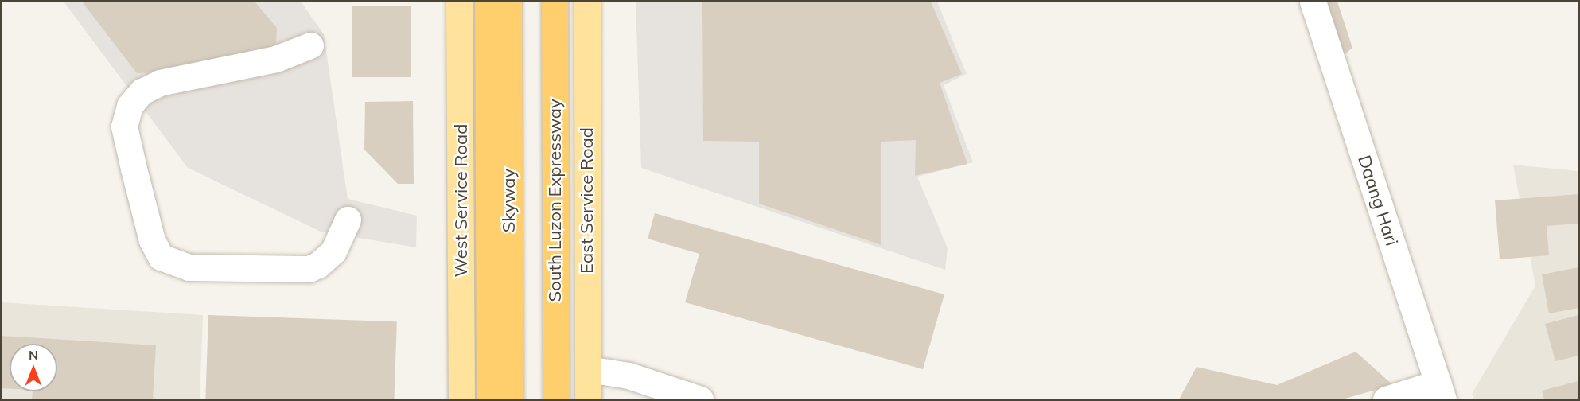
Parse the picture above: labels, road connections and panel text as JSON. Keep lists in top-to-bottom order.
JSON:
{
  "streets": {
    "highway": ["Skyway", "South Luzon Expressway"],
    "main road": ["West Service Road", "East Service Road"],
    "street": ["Daang Hari"]
  },
  "north": "top"
}
